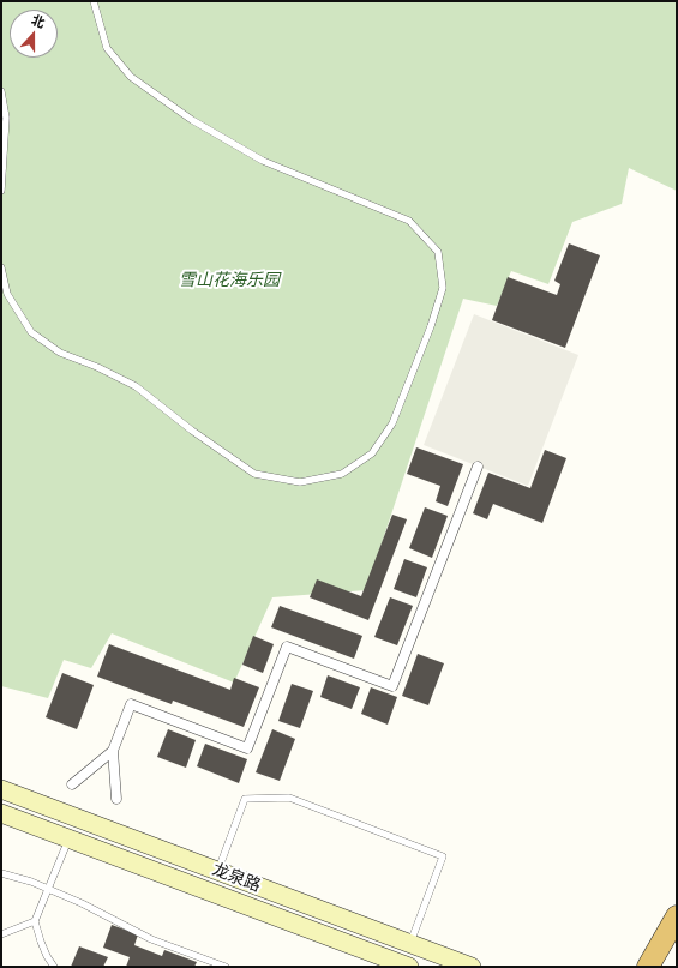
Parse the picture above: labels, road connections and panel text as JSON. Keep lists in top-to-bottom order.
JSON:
{
  "streets": {
    "main road": ["龙泉路"]
  },
  "parks": ["雪山花海乐园"],
  "north": "top"
}
